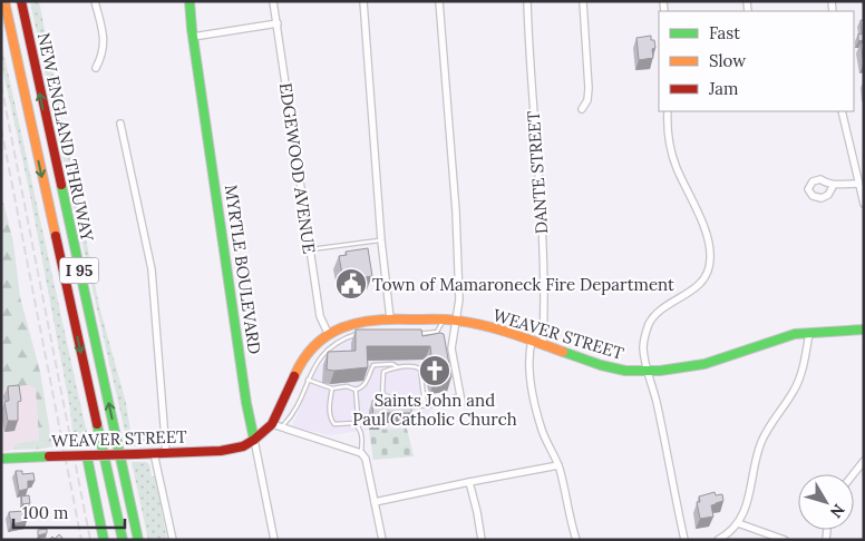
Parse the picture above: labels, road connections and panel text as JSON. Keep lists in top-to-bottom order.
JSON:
{
  "streets": {
    "main road": [
      "NEW ENGLAND THRUWAY",
      "MYRTLE BOULEVARD",
      "I 95",
      "WEAVER STREET"
    ],
    "street": ["EDGEWOOD AVENUE", "DANTE STREET"]
  },
  "crossings": [
    ["EDGEWOOD AVENUE", "WEAVER STREET"],
    ["DANTE STREET", "WEAVER STREET"],
    ["MYRTLE BOULEVARD", "WEAVER STREET"]
  ],
  "places": {
    "public building": ["Town of Mamaroneck Fire Department"],
    "church": ["Saints John and Paul Catholic Church"]
  },
  "legend": ["Fast", "Slow", "Jam"],
  "scale_bar": "100 m",
  "north": "bottom right"
}
